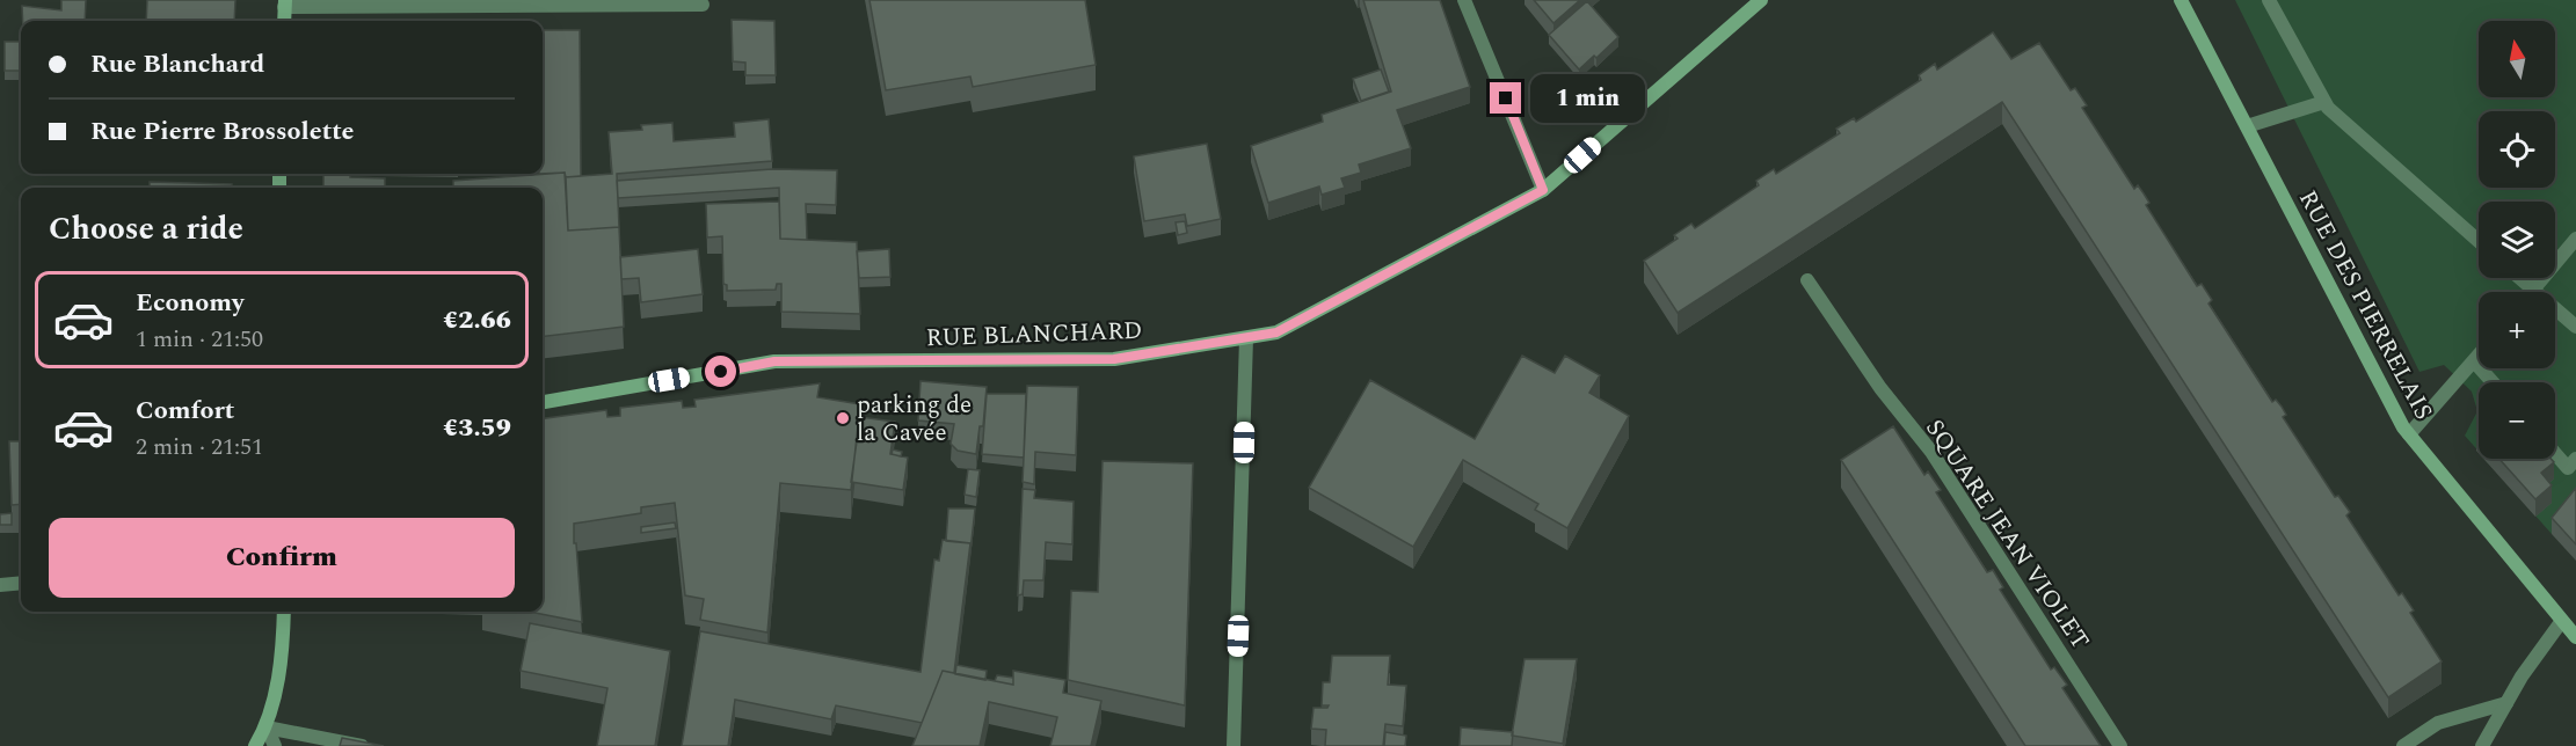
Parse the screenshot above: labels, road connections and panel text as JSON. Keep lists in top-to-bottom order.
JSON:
{
  "streets": {
    "street": ["RUE DES PIERRELAIS", "RUE BLANCHARD", "SQUARE JEAN VIOLET"]
  },
  "places": ["parking de la Cavée"],
  "north": "top",
  "page": {
    "map_buttons": ["+", "−"],
    "banner": ["Rue Blanchard", "Rue Pierre Brossolette"],
    "bubble": "1 min",
    "heading": "Choose a ride",
    "list": [
      {
        "name": "Economy",
        "note": "1 min · 21:50",
        "value": "€2.66"
      },
      {
        "name": "Comfort",
        "note": "2 min · 21:51",
        "value": "€3.59"
      }
    ],
    "buttons": "Confirm"
  }
}
